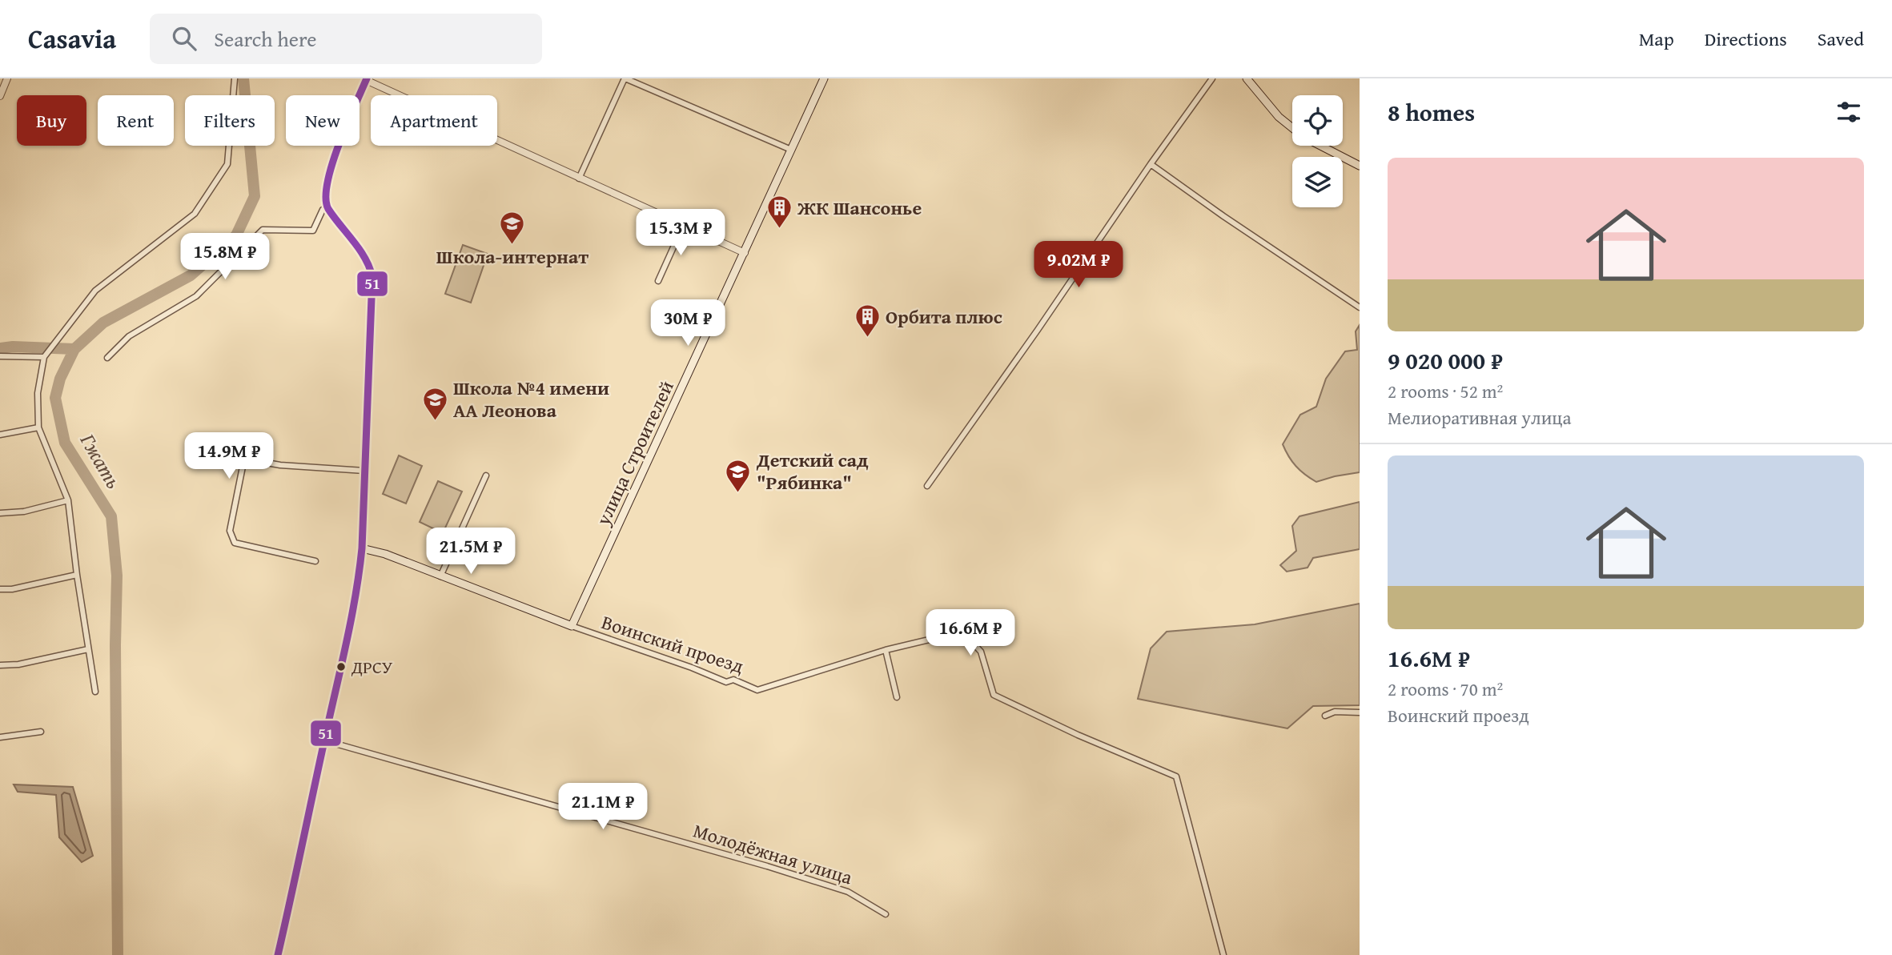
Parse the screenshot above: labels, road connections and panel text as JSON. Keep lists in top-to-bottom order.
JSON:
{
  "streets": {
    "main road": ["улица Строителей", "Воинский проезд"],
    "street": ["Молодёжная улица"]
  },
  "crossings": [
    ["улица Строителей", "Воинский проезд"]
  ],
  "water": ["Гжать"],
  "places": {
    "building": ["ЖК Шансонье", "Орбита плюс"],
    "school or university": ["Школа-интернат", "Школа №4 имени АА Леонова", "Детский сад \"Рябинка\""],
    "other": ["ДРСУ"]
  },
  "lines": ["transit line 51"],
  "page": {
    "header": "Casavia",
    "search": "Search here",
    "nav": ["Map", "Directions", "Saved"],
    "heading": "8 homes",
    "chip": [
      "Buy",
      "Rent",
      "Filters",
      "New",
      "Apartment"
    ],
    "list": [
      {
        "name": "9 020 000 ₽",
        "note": "2 rooms · 52 m² · Мелиоративная улица"
      },
      {
        "name": "16.6M ₽",
        "note": "2 rooms · 70 m² · Воинский проезд"
      }
    ],
    "price": [
      "15.3M ₽",
      "15.8M ₽",
      "9.02M ₽",
      "30M ₽",
      "14.9M ₽",
      "21.5M ₽",
      "16.6M ₽",
      "21.1M ₽"
    ]
  }
}
